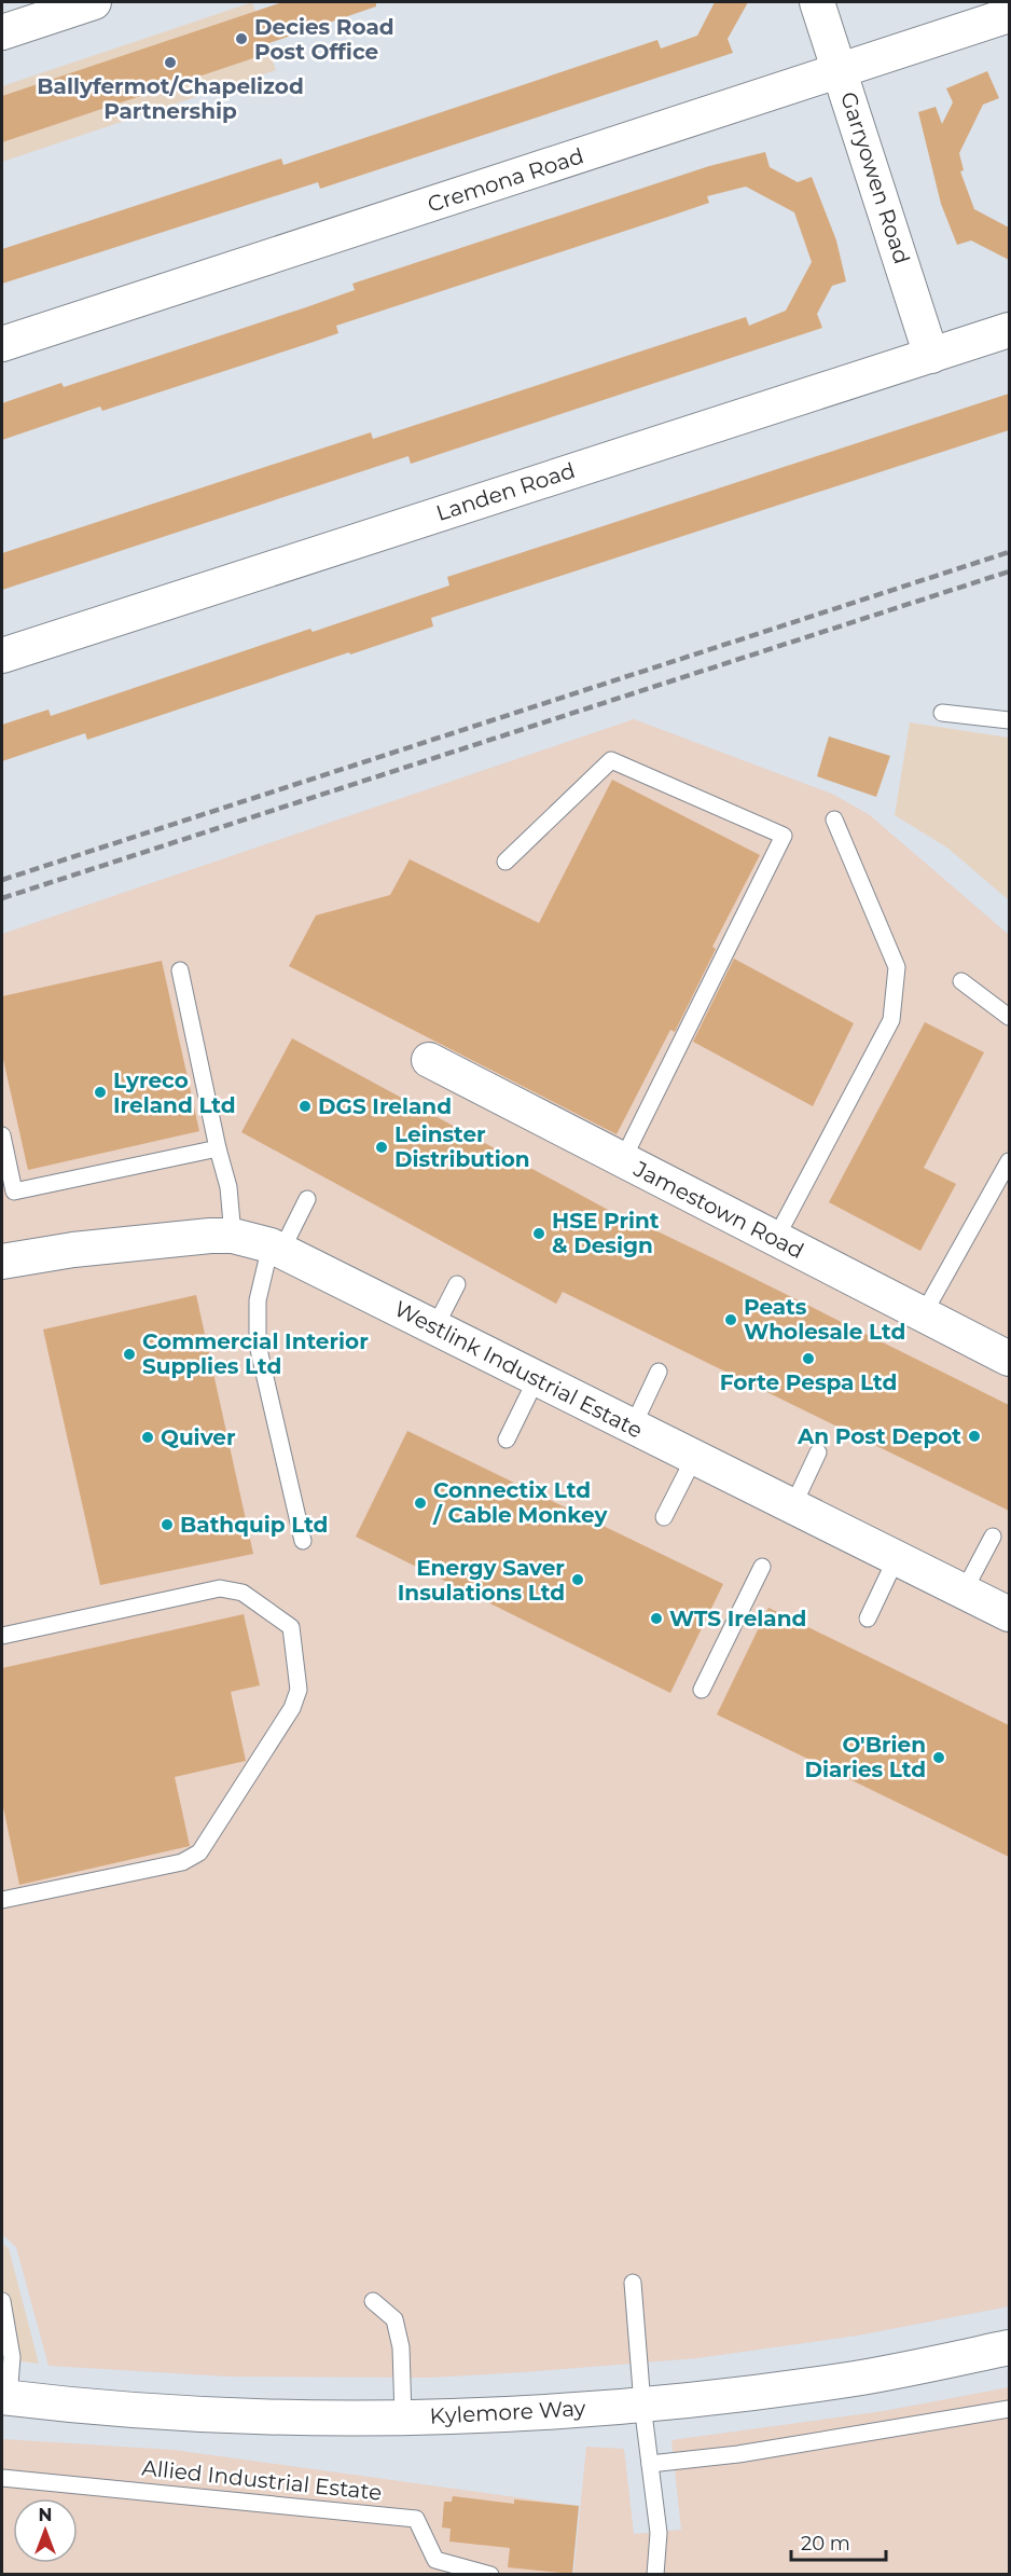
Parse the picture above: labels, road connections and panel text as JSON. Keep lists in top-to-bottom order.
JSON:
{
  "streets": {
    "street": [
      "Garryowen Road",
      "Cremona Road",
      "Landen Road",
      "Jamestown Road",
      "Westlink Industrial Estate",
      "Kylemore Way"
    ],
    "lane": ["Allied Industrial Estate"]
  },
  "crossings": [
    ["Garryowen Road", "Cremona Road"],
    ["Garryowen Road", "Landen Road"]
  ],
  "places": [
    "Decies Road Post Office",
    "Ballyfermot/Chapelizod Partnership",
    "Lyreco Ireland Ltd",
    "DGS Ireland",
    "Leinster Distribution",
    "HSE Print & Design",
    "Peats Wholesale Ltd",
    "Commercial Interior Supplies Ltd",
    "Forte Pespa Ltd",
    "An Post Depot",
    "Quiver",
    "Connectix Ltd / Cable Monkey",
    "Bathquip Ltd",
    "Energy Saver Insulations Ltd",
    "WTS Ireland",
    "O'Brien Diaries Ltd"
  ],
  "scale_bar": "20 m",
  "north": "top"
}
